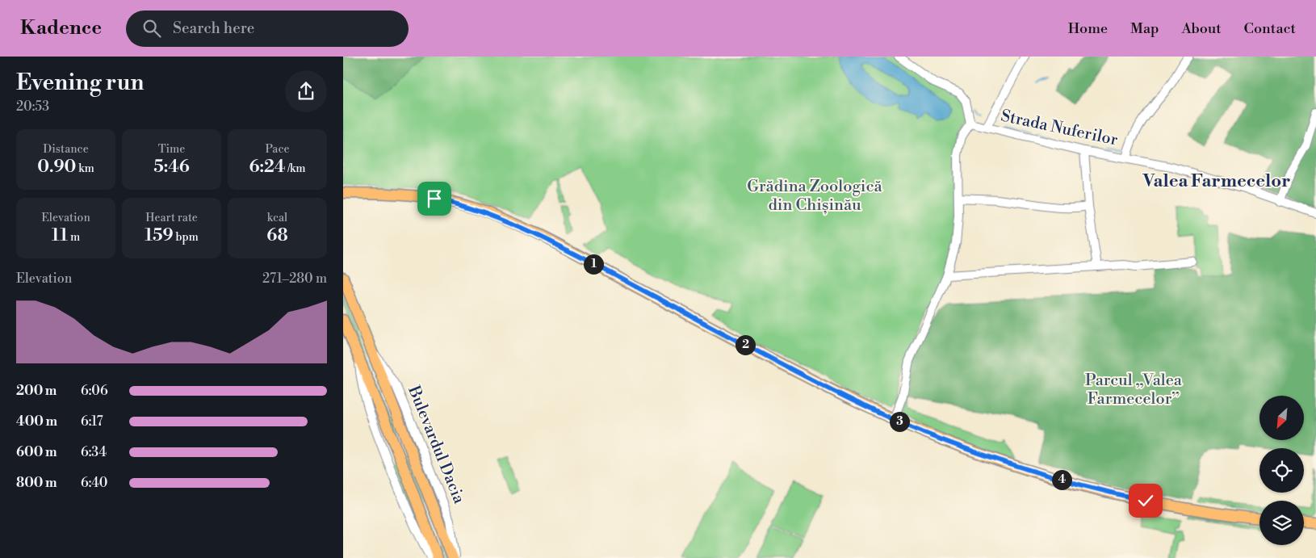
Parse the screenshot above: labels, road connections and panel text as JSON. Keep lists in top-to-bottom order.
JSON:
{
  "streets": {
    "main road": ["Bulevardul Dacia"],
    "street": ["Strada Nuferilor"]
  },
  "districts": ["Valea Farmecelor"],
  "parks": ["Grădina Zoologică din Chișinău", "Parcul „Valea Farmecelor”"],
  "north": "bottom left",
  "page": {
    "header": "Kadence",
    "search": "Search here",
    "nav": [
      "Home",
      "Map",
      "About",
      "Contact"
    ],
    "heading": ["Evening run", "20:53"],
    "stats": [
      ["Distance", "0.90 km"],
      ["Time", "5:46"],
      ["Pace", "6:24 /km"],
      ["Elevation", "11 m"],
      ["Heart rate", "159 bpm"],
      ["kcal", "68"]
    ],
    "pins": [
      "1",
      "2",
      "3",
      "4"
    ],
    "chart": ["Elevation", "271–280 m"],
    "list": [
      {
        "name": "200 m",
        "note": "6:06"
      },
      {
        "name": "400 m",
        "note": "6:17"
      },
      {
        "name": "600 m",
        "note": "6:34"
      },
      {
        "name": "800 m",
        "note": "6:40"
      }
    ]
  }
}
